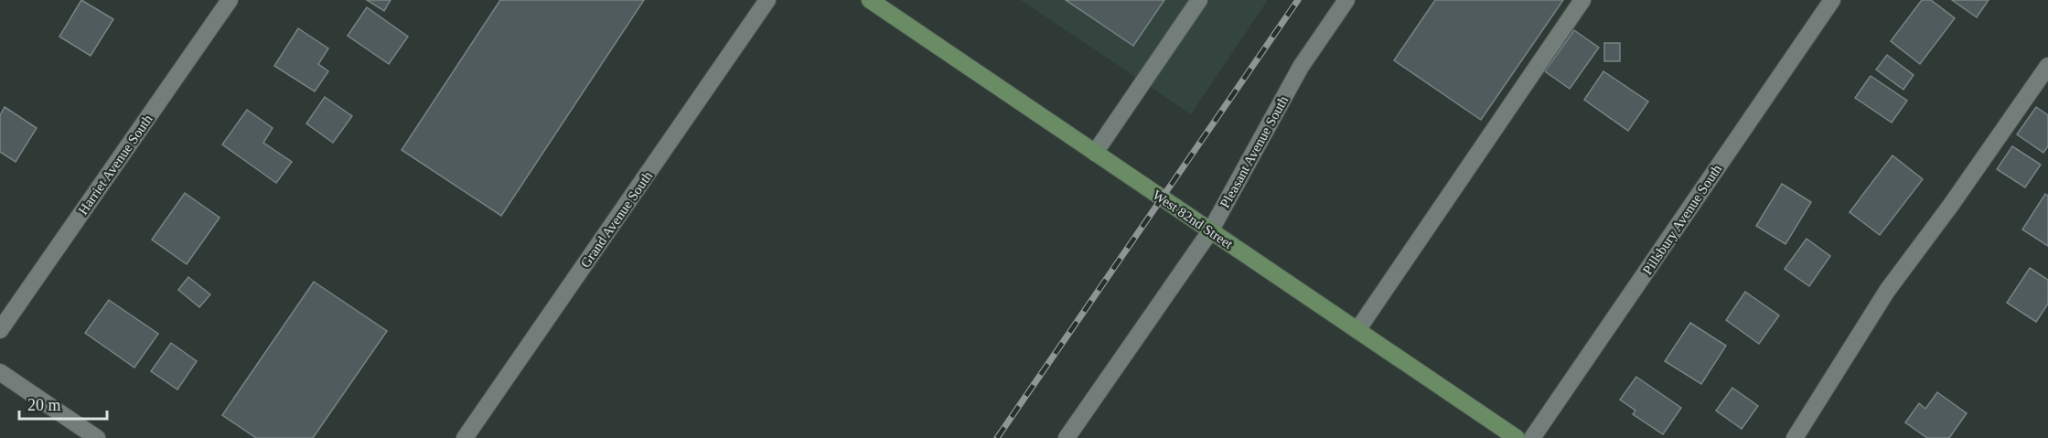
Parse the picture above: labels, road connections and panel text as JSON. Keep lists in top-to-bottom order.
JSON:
{
  "streets": {
    "street": [
      "Pleasant Avenue South",
      "Harriet Avenue South",
      "Grand Avenue South",
      "West 82nd Street",
      "Pillsbury Avenue South"
    ]
  },
  "crossings": [
    ["Pleasant Avenue South", "West 82nd Street"]
  ],
  "scale_bar": "20 m"
}
